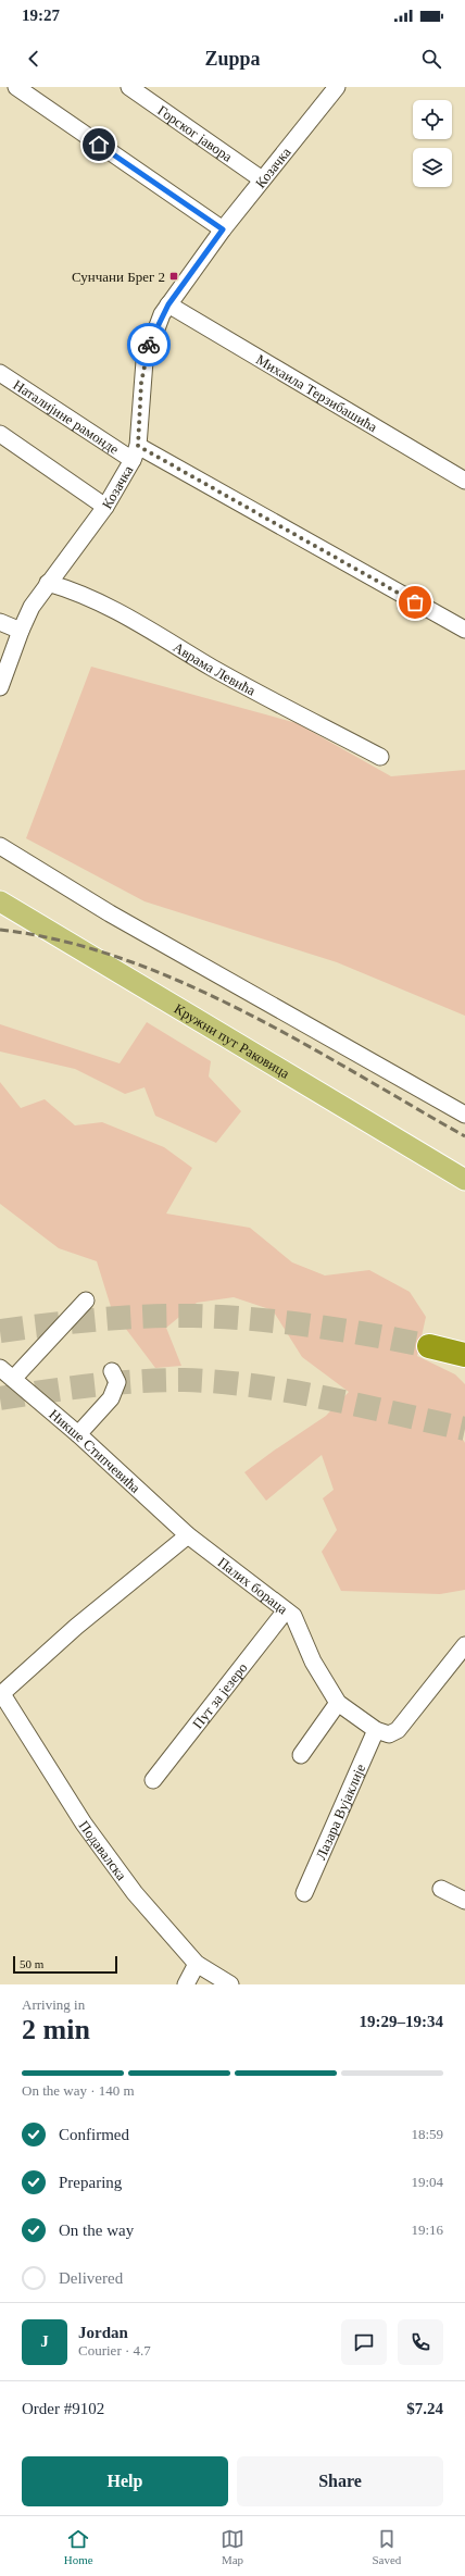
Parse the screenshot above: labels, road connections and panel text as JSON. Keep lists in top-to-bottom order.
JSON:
{
  "streets": {
    "main road": ["Кружни пут Раковица"],
    "street": [
      "Горског јавора",
      "Козачка",
      "Михаила Терзибашића",
      "Наталијине рамонде",
      "Аврама Левића",
      "Никше Стипчевића",
      "Палих бораца",
      "Пут за језеро",
      "Лазара Вујаклије",
      "Подавалска"
    ]
  },
  "crossings": [
    ["Горског јавора", "Козачка"],
    ["Козачка", "Михаила Терзибашића"],
    ["Козачка", "Наталијине рамонде"],
    ["Козачка", "Аврама Левића"],
    ["Никше Стипчевића", "Палих бораца"],
    ["Палих бораца", "Пут за језеро"],
    ["Палих бораца", "Лазара Вујаклије"]
  ],
  "places": {
    "transit": ["Сунчани Брег 2"]
  },
  "scale_bar": "50 m",
  "page": {
    "status": "19:27",
    "header": "Zuppa",
    "scale": "50 m",
    "heading": ["2 min", "Arriving in", "19:29–19:34"],
    "panel": [
      "Jordan",
      "Courier · 4.7",
      "Order #9102",
      "$7.24"
    ],
    "bar": "On the way · 140 m",
    "list": [
      ["Confirmed", "18:59"],
      ["Preparing", "19:04"],
      ["On the way", "19:16"],
      "Delivered"
    ],
    "round": "J",
    "buttons": ["Help", "Share"],
    "tabs": ["Home", "Map", "Saved"]
  }
}
